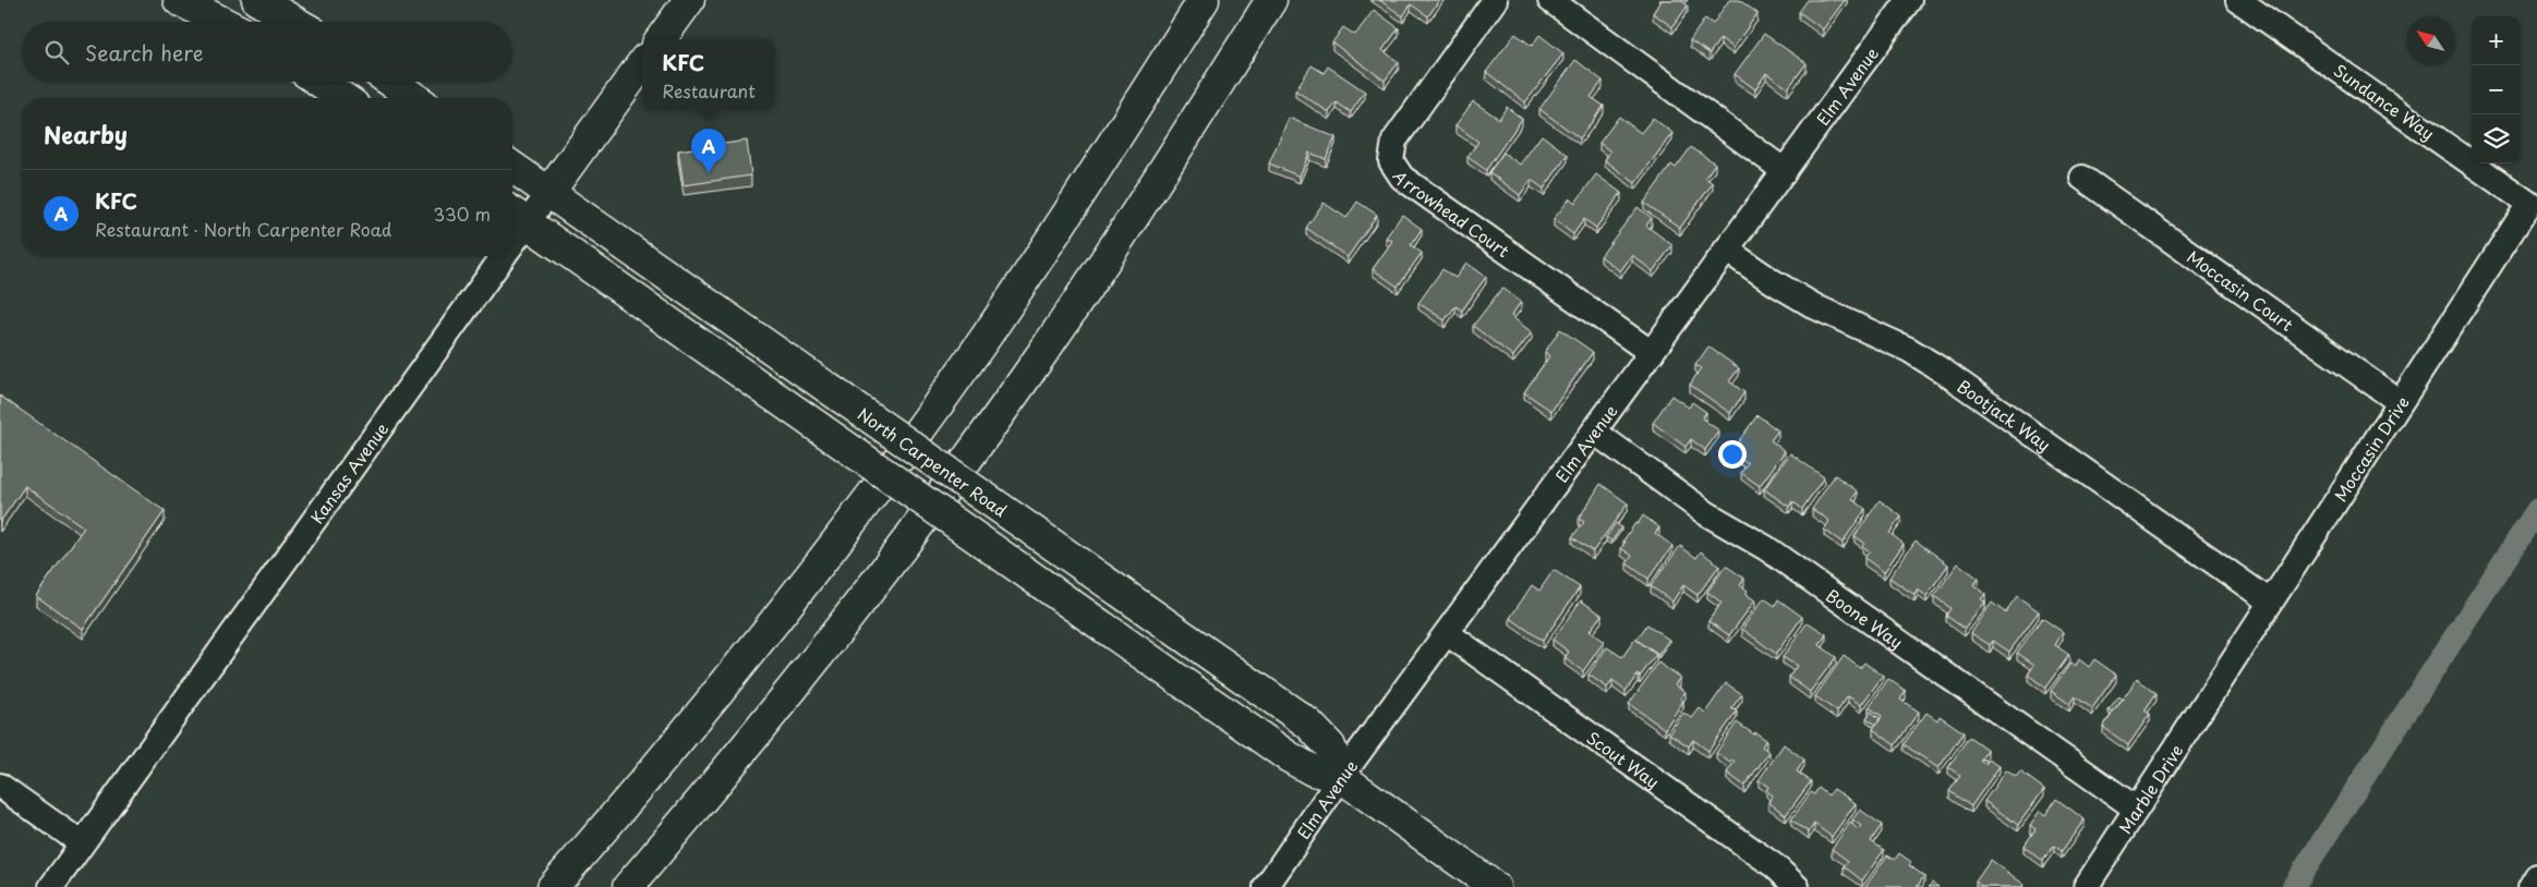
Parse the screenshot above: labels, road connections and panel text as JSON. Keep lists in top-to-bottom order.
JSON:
{
  "streets": {
    "main road": ["North Carpenter Road", "Kansas Avenue"],
    "street": [
      "Elm Avenue",
      "Sundance Way",
      "Arrowhead Court",
      "Moccasin Court",
      "Bootjack Way",
      "Moccasin Drive",
      "Boone Way",
      "Scout Way",
      "Marble Drive"
    ]
  },
  "crossings": [
    ["Elm Avenue", "Arrowhead Court"],
    ["Elm Avenue", "Bootjack Way"],
    ["Elm Avenue", "North Carpenter Road"],
    ["Elm Avenue", "Boone Way"],
    ["Elm Avenue", "Scout Way"],
    ["Sundance Way", "Moccasin Drive"],
    ["Moccasin Court", "Moccasin Drive"],
    ["Bootjack Way", "Moccasin Drive"],
    ["Moccasin Drive", "Marble Drive"],
    ["North Carpenter Road", "Kansas Avenue"],
    ["Boone Way", "Marble Drive"]
  ],
  "north": "top left",
  "page": {
    "map_buttons": ["+", "−"],
    "search": "Search here",
    "popup": ["KFC", "Restaurant"],
    "heading": "Nearby",
    "pins": "A",
    "list": [
      {
        "mark": "A",
        "name": "KFC",
        "note": "Restaurant · North Carpenter Road",
        "value": "330 m"
      }
    ]
  }
}
